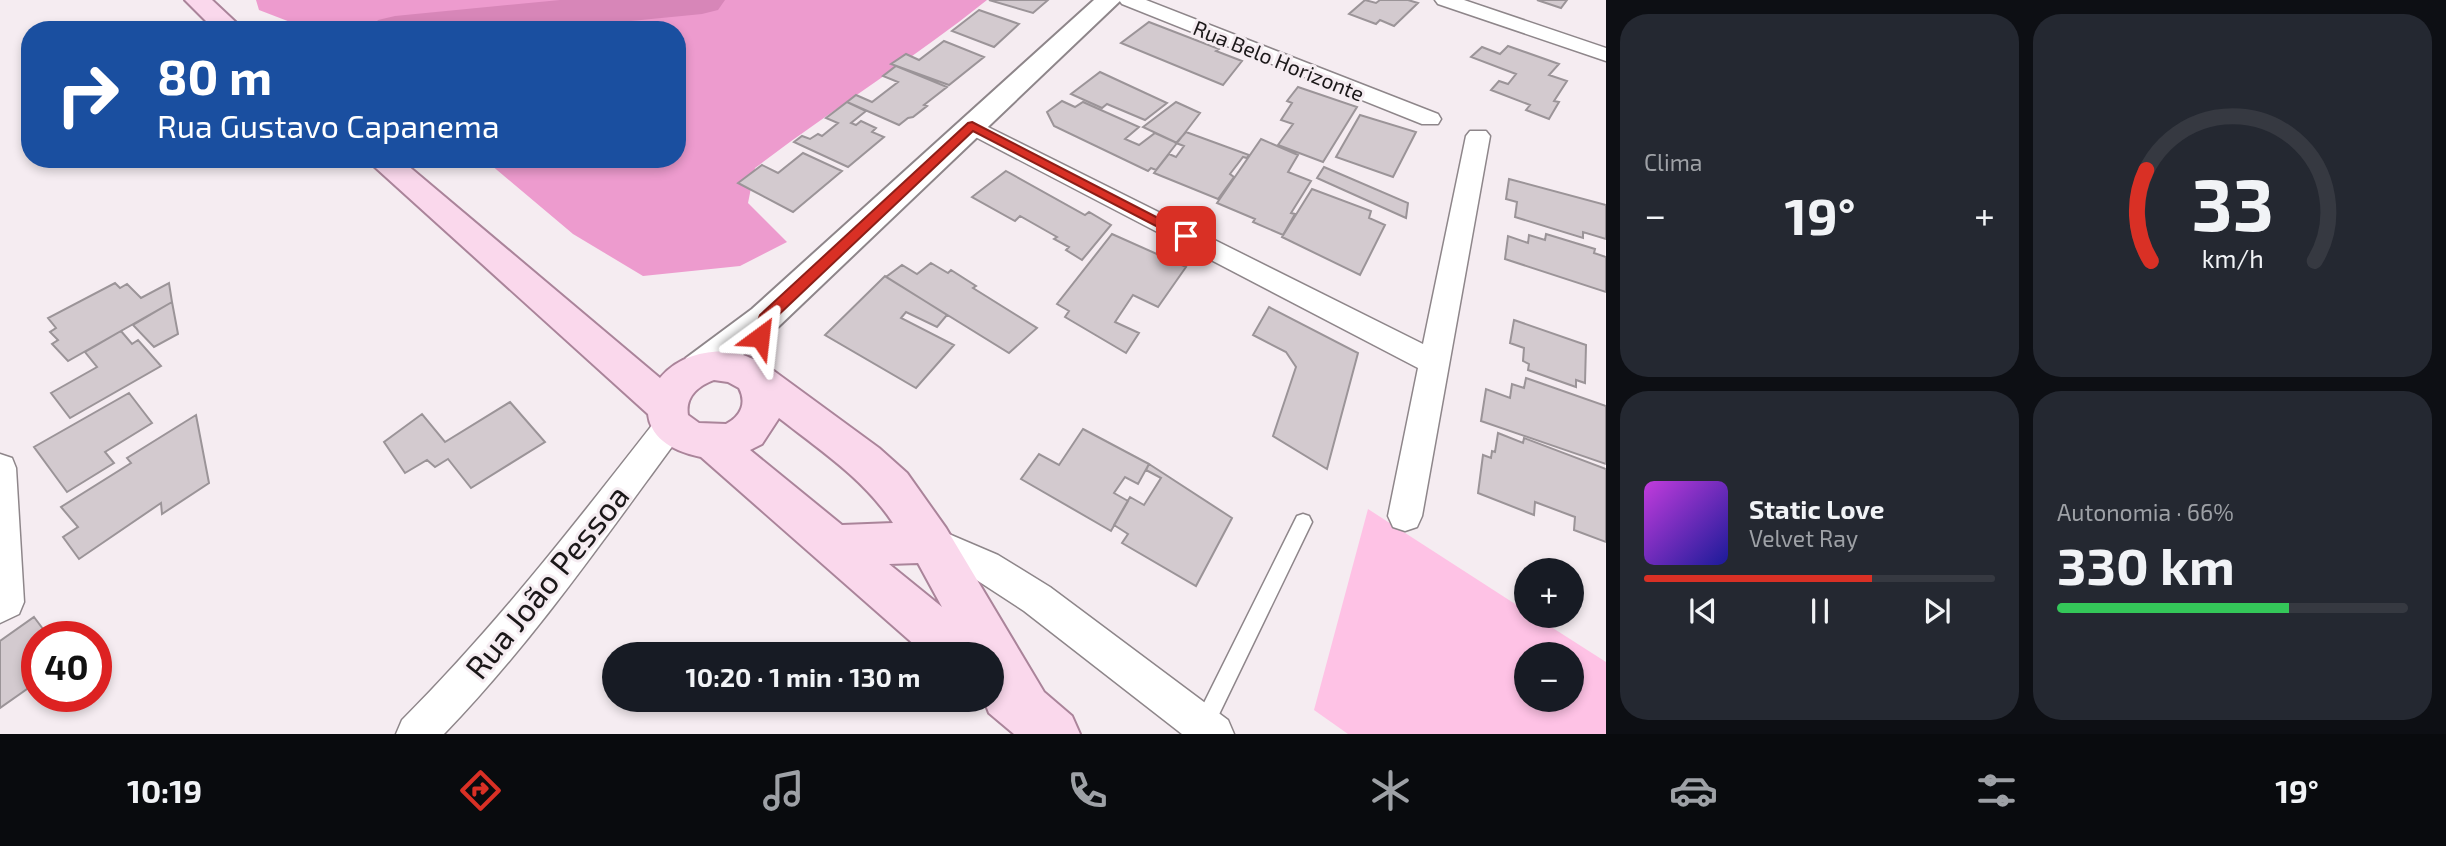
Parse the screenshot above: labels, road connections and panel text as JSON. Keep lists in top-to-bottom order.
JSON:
{
  "streets": {
    "street": ["Rua Belo Horizonte", "Rua João Pessoa"]
  },
  "page": {
    "tile": [
      "Clima",
      ["Autonomia · 66%", "330 km"]
    ],
    "turn": ["80 m", "Rua Gustavo Capanema"],
    "heat": ["−", "19°", "+"],
    "song": ["Static Love", "Velvet Ray"],
    "map_buttons": ["+", "−"],
    "limit": "40",
    "trip": "10:20 · 1 min · 130 m",
    "tabs": ["10:19", "19°"],
    "gauge": ["33", "km/h"]
  }
}
